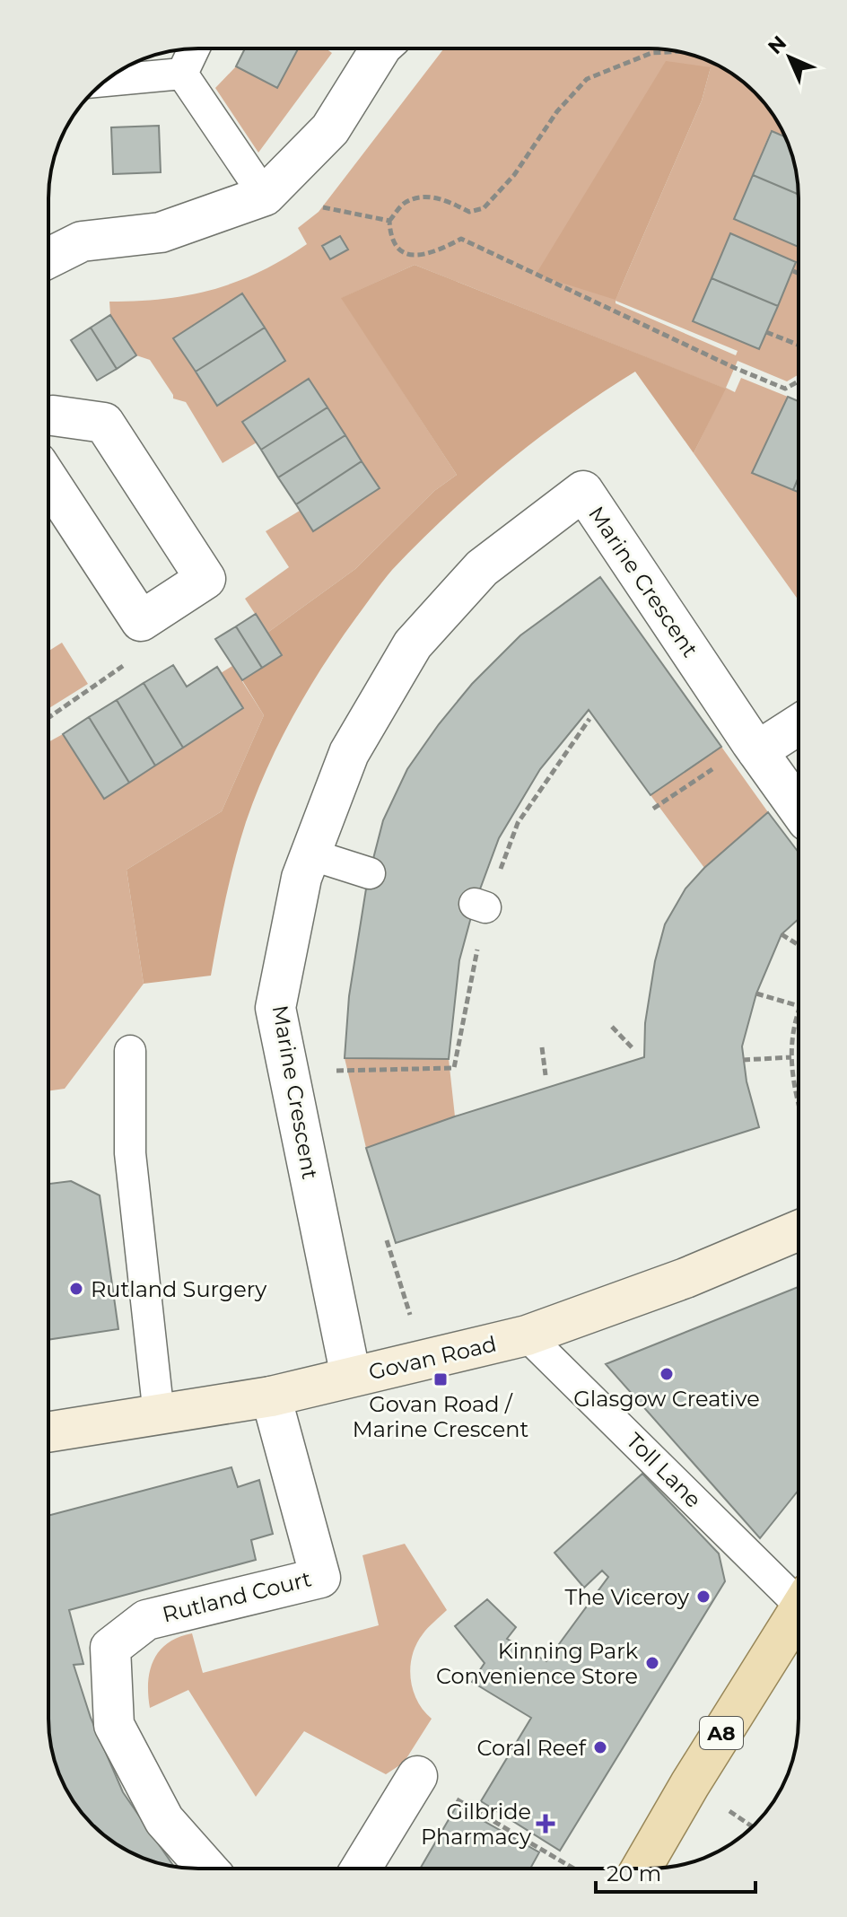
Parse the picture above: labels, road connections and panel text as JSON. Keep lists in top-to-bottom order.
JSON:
{
  "streets": {
    "main road": ["A8"],
    "street": ["Marine Crescent", "Govan Road", "Rutland Court"],
    "lane": ["Toll Lane"]
  },
  "crossings": [
    ["Marine Crescent", "Govan Road"],
    ["Govan Road", "Toll Lane"],
    ["Govan Road", "Rutland Court"]
  ],
  "places": {
    "other": [
      "Rutland Surgery",
      "Glasgow Creative",
      "The Viceroy",
      "Kinning Park Convenience Store",
      "Coral Reef"
    ],
    "transit": ["Govan Road / Marine Crescent"],
    "health": ["Gilbride Pharmacy"]
  },
  "scale_bar": "20 m",
  "north": "top left"
}
